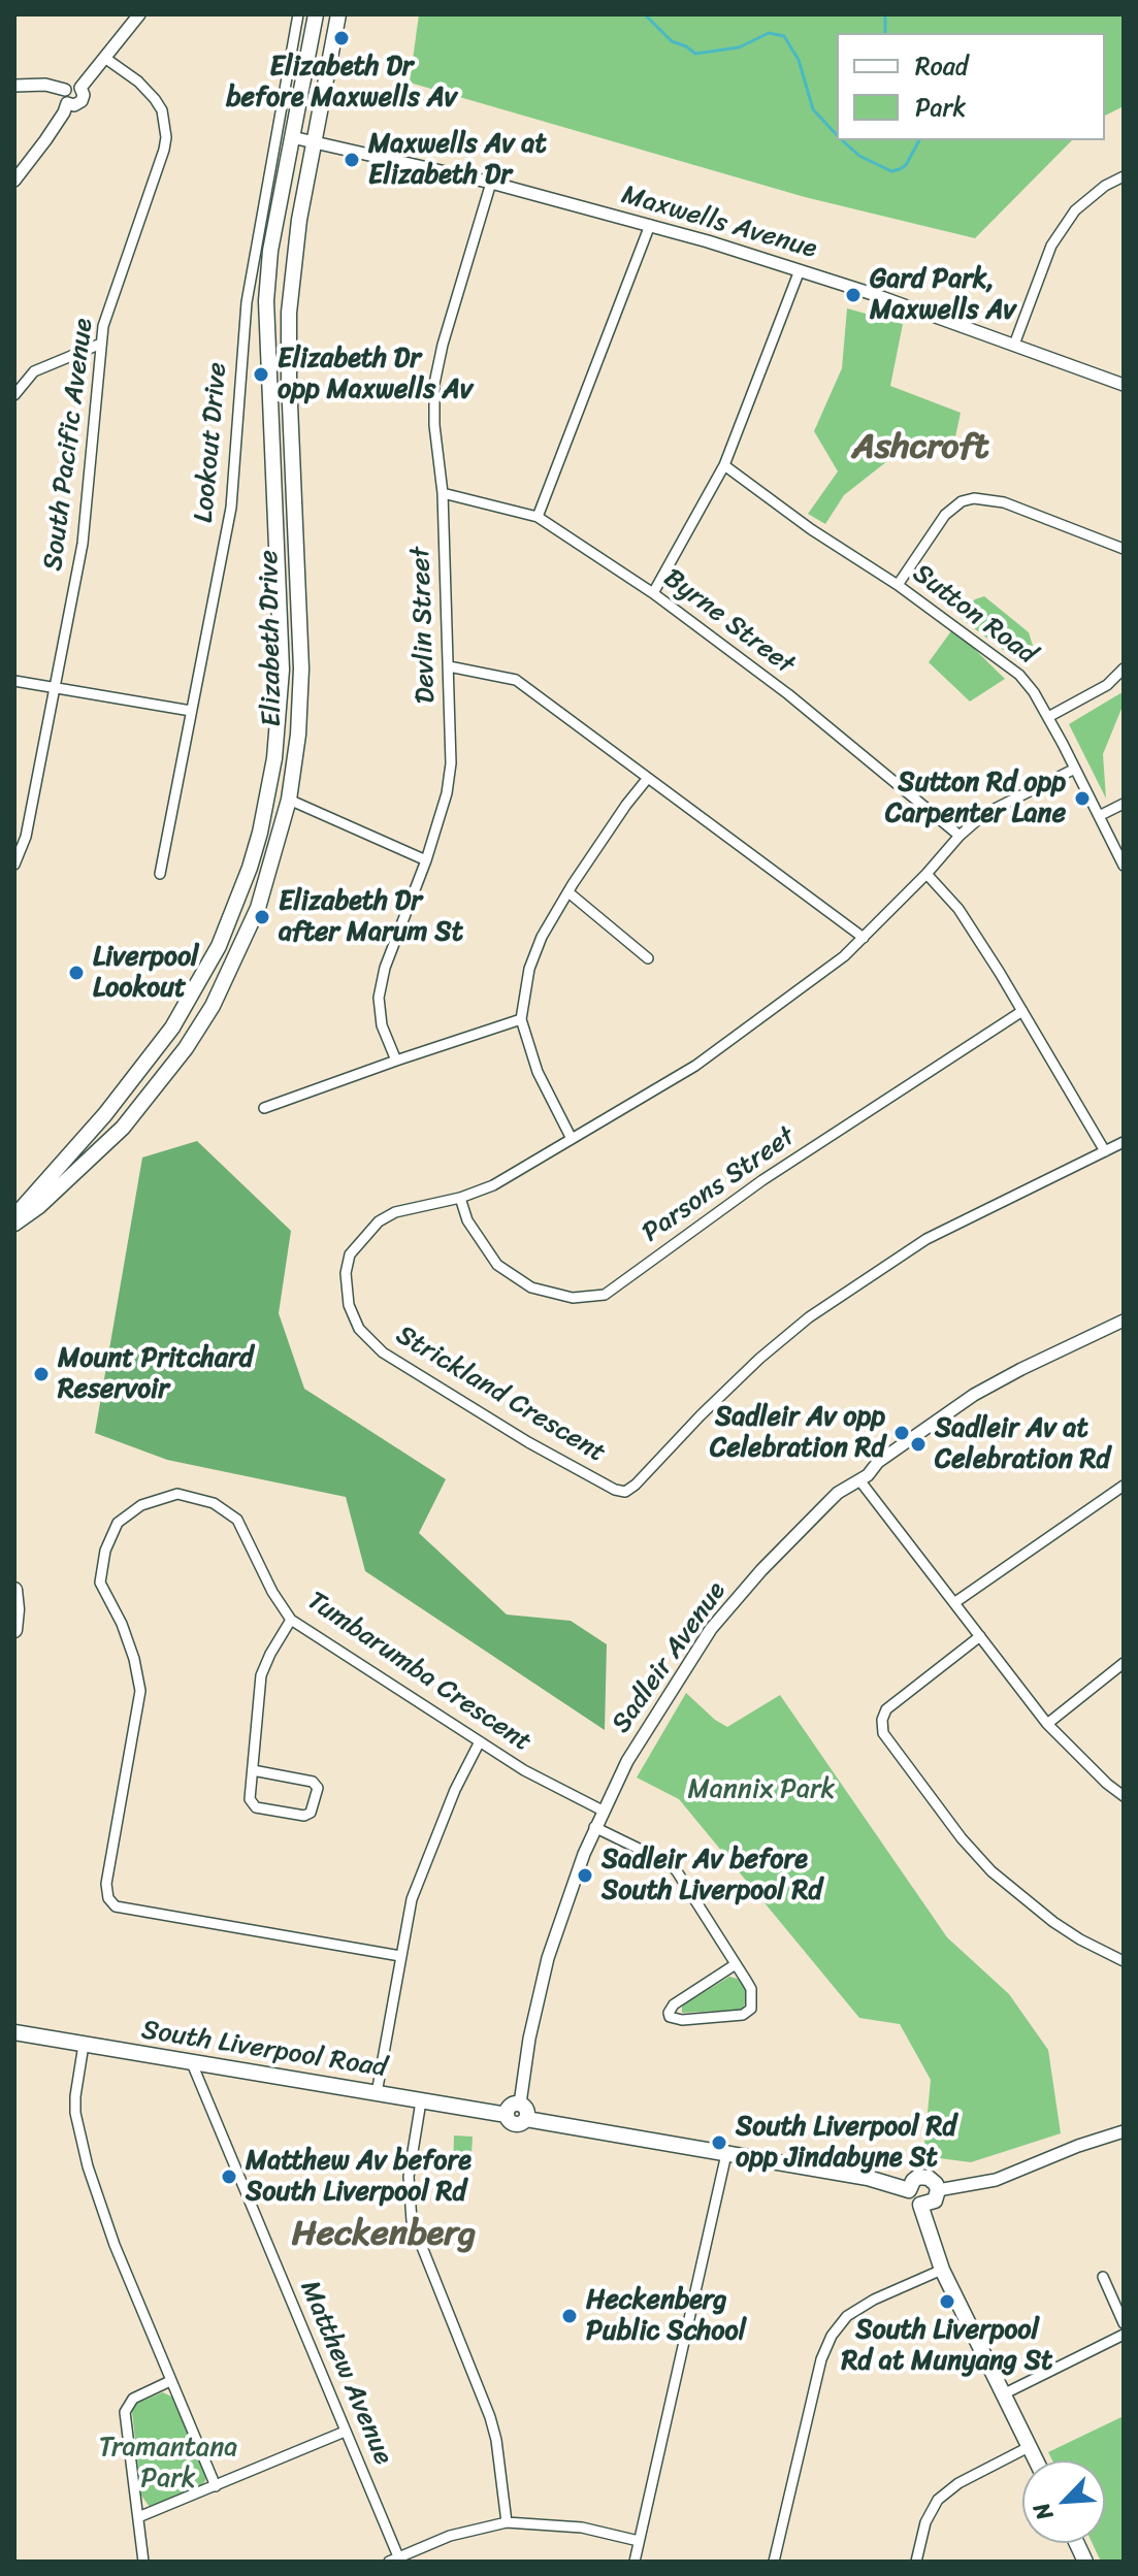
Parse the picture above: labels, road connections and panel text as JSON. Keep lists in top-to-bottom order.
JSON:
{
  "streets": {
    "main road": ["Elizabeth Drive", "South Liverpool Road"],
    "street": [
      "Maxwells Avenue",
      "Lookout Drive",
      "South Pacific Avenue",
      "Sutton Road",
      "Byrne Street",
      "Devlin Street",
      "Parsons Street",
      "Strickland Crescent",
      "Sadleir Avenue",
      "Tumbarumba Crescent",
      "Matthew Avenue"
    ]
  },
  "crossings": [
    ["Maxwells Avenue", "Devlin Street"],
    ["Maxwells Avenue", "Elizabeth Drive"],
    ["Sutton Road", "Strickland Crescent"],
    ["Byrne Street", "Devlin Street"],
    ["Byrne Street", "Strickland Crescent"],
    ["Parsons Street", "Strickland Crescent"],
    ["Sadleir Avenue", "Tumbarumba Crescent"],
    ["Sadleir Avenue", "South Liverpool Road"],
    ["South Liverpool Road", "Matthew Avenue"]
  ],
  "districts": ["Ashcroft", "Heckenberg"],
  "parks": ["Mannix Park", "Tramantana Park"],
  "places": [
    "Elizabeth Dr before Maxwells Av",
    "Maxwells Av at Elizabeth Dr",
    "Gard Park, Maxwells Av",
    "Elizabeth Dr opp Maxwells Av",
    "Sutton Rd opp Carpenter Lane",
    "Elizabeth Dr after Marum St",
    "Liverpool Lookout",
    "Mount Pritchard Reservoir",
    "Sadleir Av opp Celebration Rd",
    "Sadleir Av at Celebration Rd",
    "Sadleir Av before South Liverpool Rd",
    "South Liverpool Rd opp Jindabyne St",
    "Matthew Av before South Liverpool Rd",
    "South Liverpool Rd at Munyang St",
    "Heckenberg Public School"
  ],
  "legend": ["Road", "Park"],
  "north": "bottom left"
}
